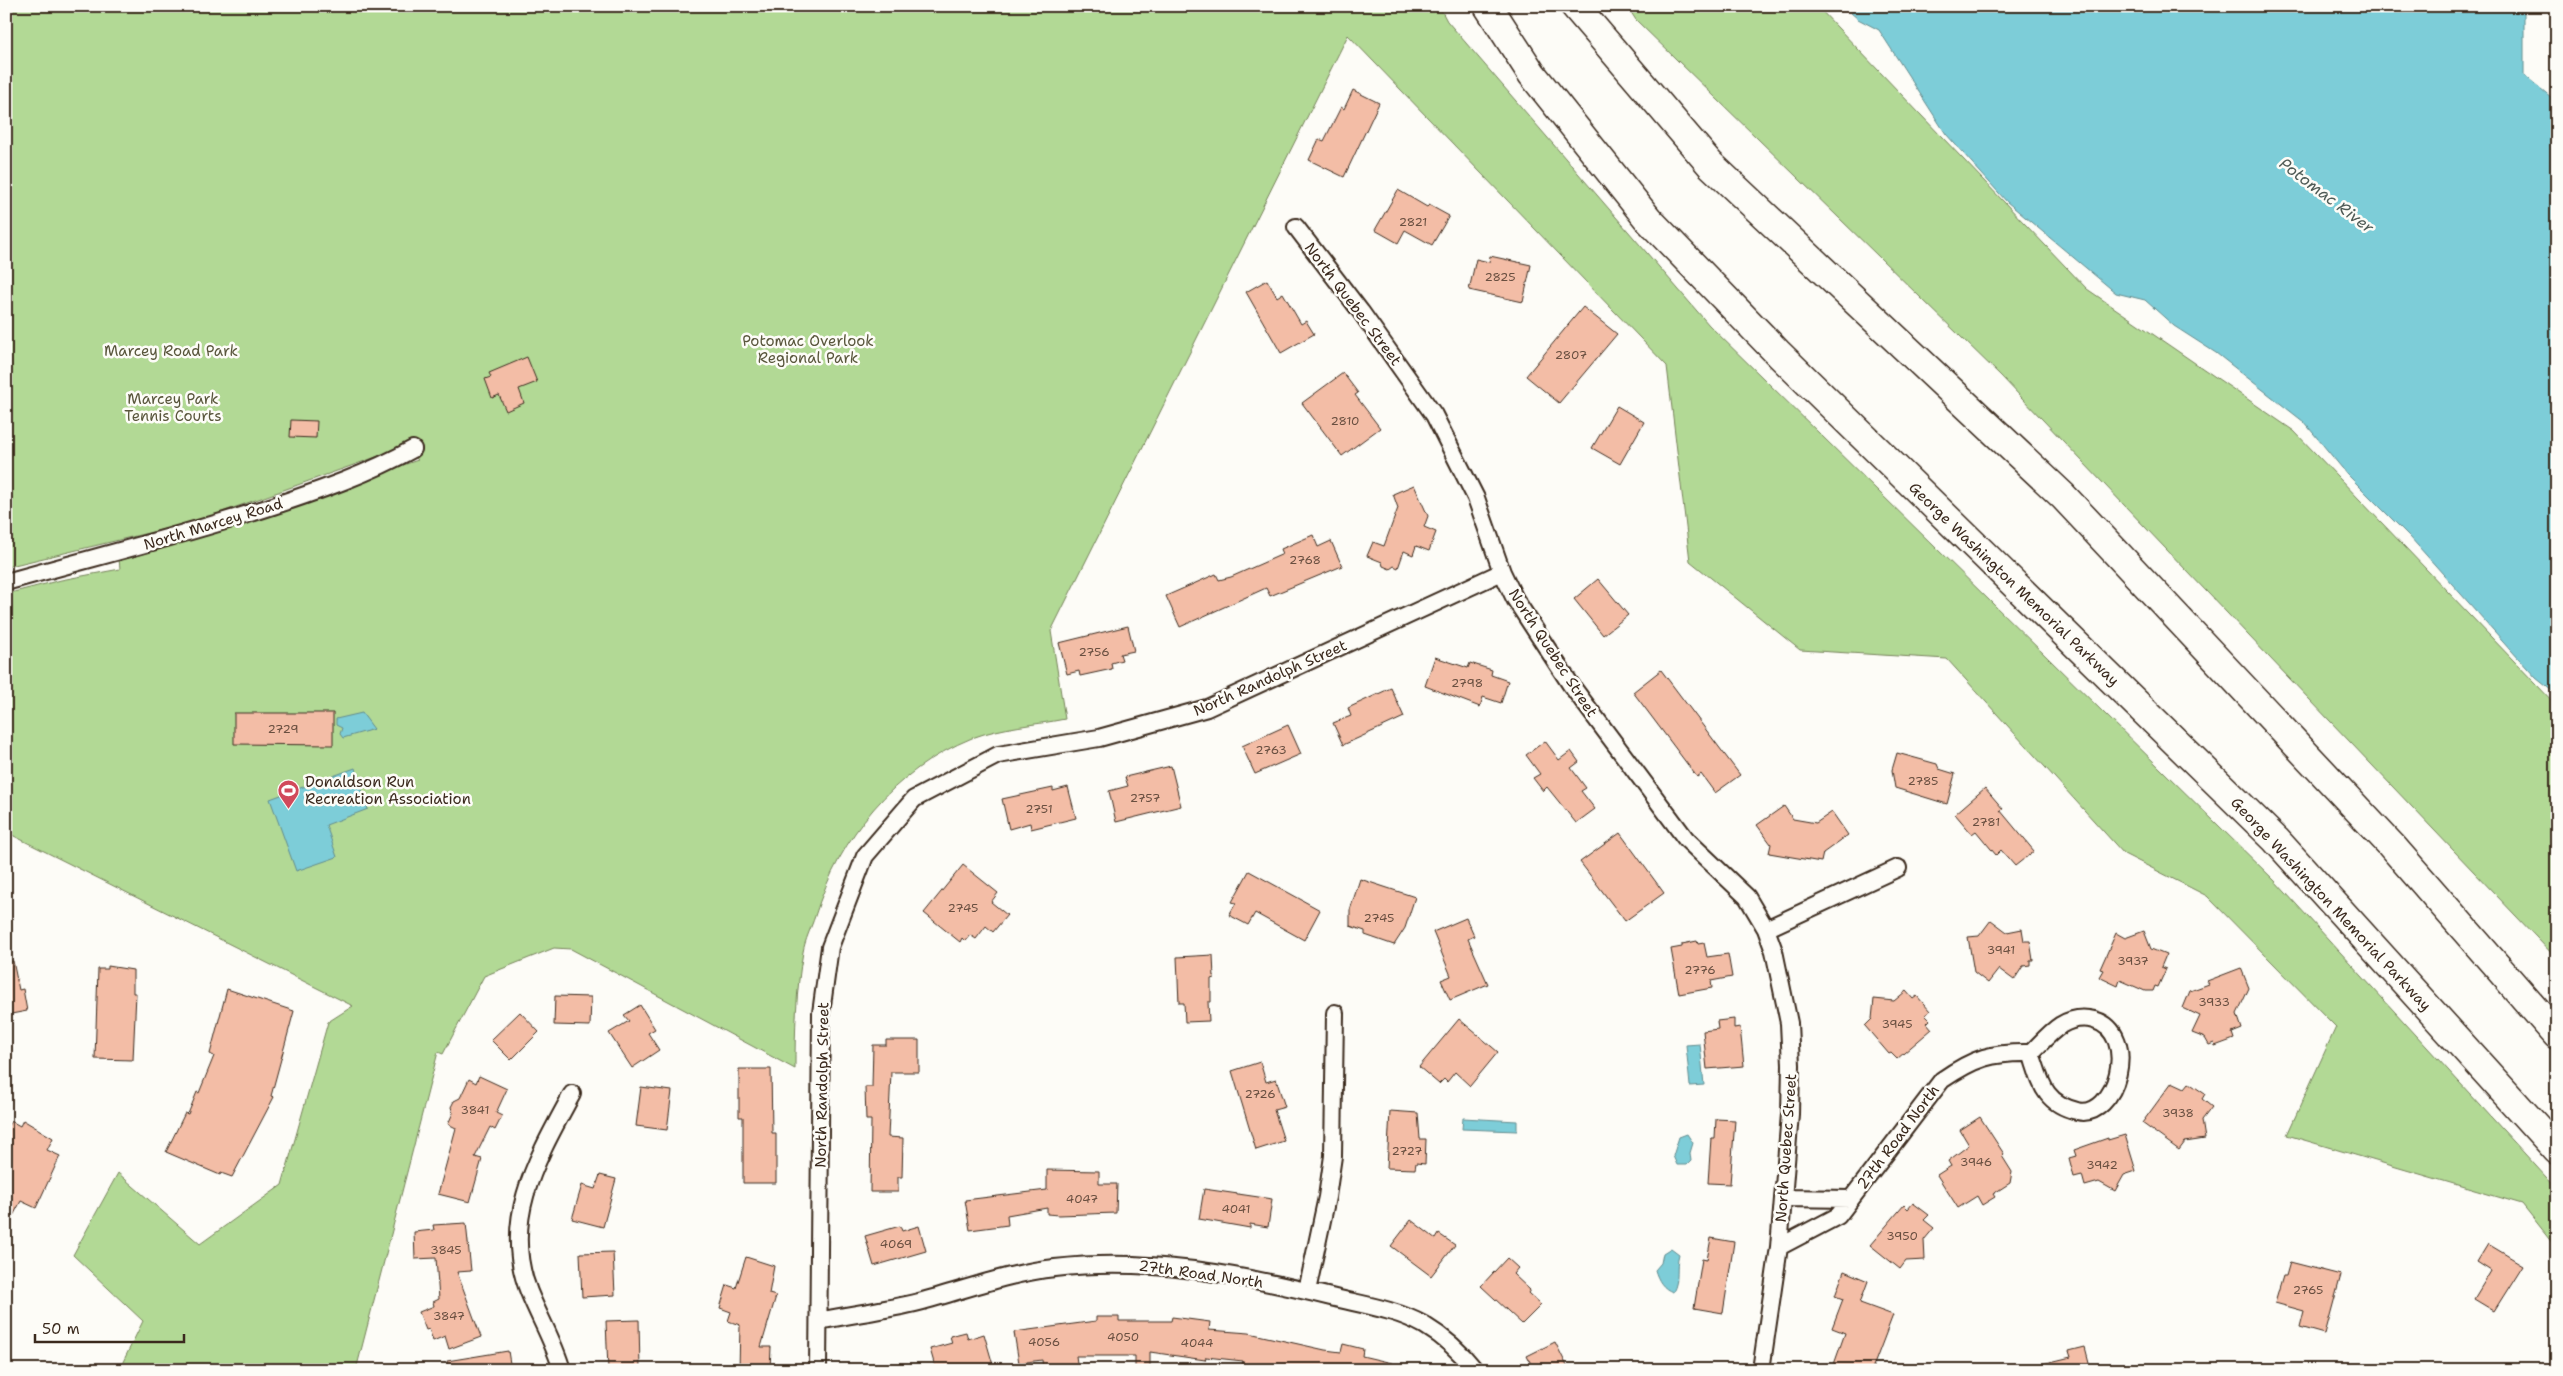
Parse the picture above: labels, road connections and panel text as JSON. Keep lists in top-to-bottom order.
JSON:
{
  "streets": {
    "highway": ["George Washington Memorial Parkway"],
    "street": [
      "North Quebec Street",
      "North Marcey Road",
      "North Randolph Street",
      "27th Road North"
    ]
  },
  "crossings": [
    ["North Quebec Street", "North Randolph Street"],
    ["North Quebec Street", "27th Road North"],
    ["North Randolph Street", "27th Road North"]
  ],
  "water": ["Potomac River"],
  "parks": ["Potomac Overlook Regional Park", "Marcey Road Park", "Marcey Park Tennis Courts"],
  "places": {
    "sports": ["Donaldson Run Recreation Association"]
  },
  "house_numbers": [
    "2821",
    "2825",
    "2807",
    "2810",
    "2768",
    "2756",
    "2798",
    "2729",
    "2763",
    "2785",
    "2757",
    "2751",
    "2781",
    "2745",
    "2745",
    "3941",
    "3937",
    "2776",
    "3933",
    "3945",
    "2726",
    "3841",
    "3938",
    "2727",
    "3946",
    "3942",
    "4047",
    "4041",
    "3950",
    "4069",
    "3845",
    "2765",
    "3847",
    "4050",
    "4056",
    "4044"
  ],
  "scale_bar": "50 m"
}
